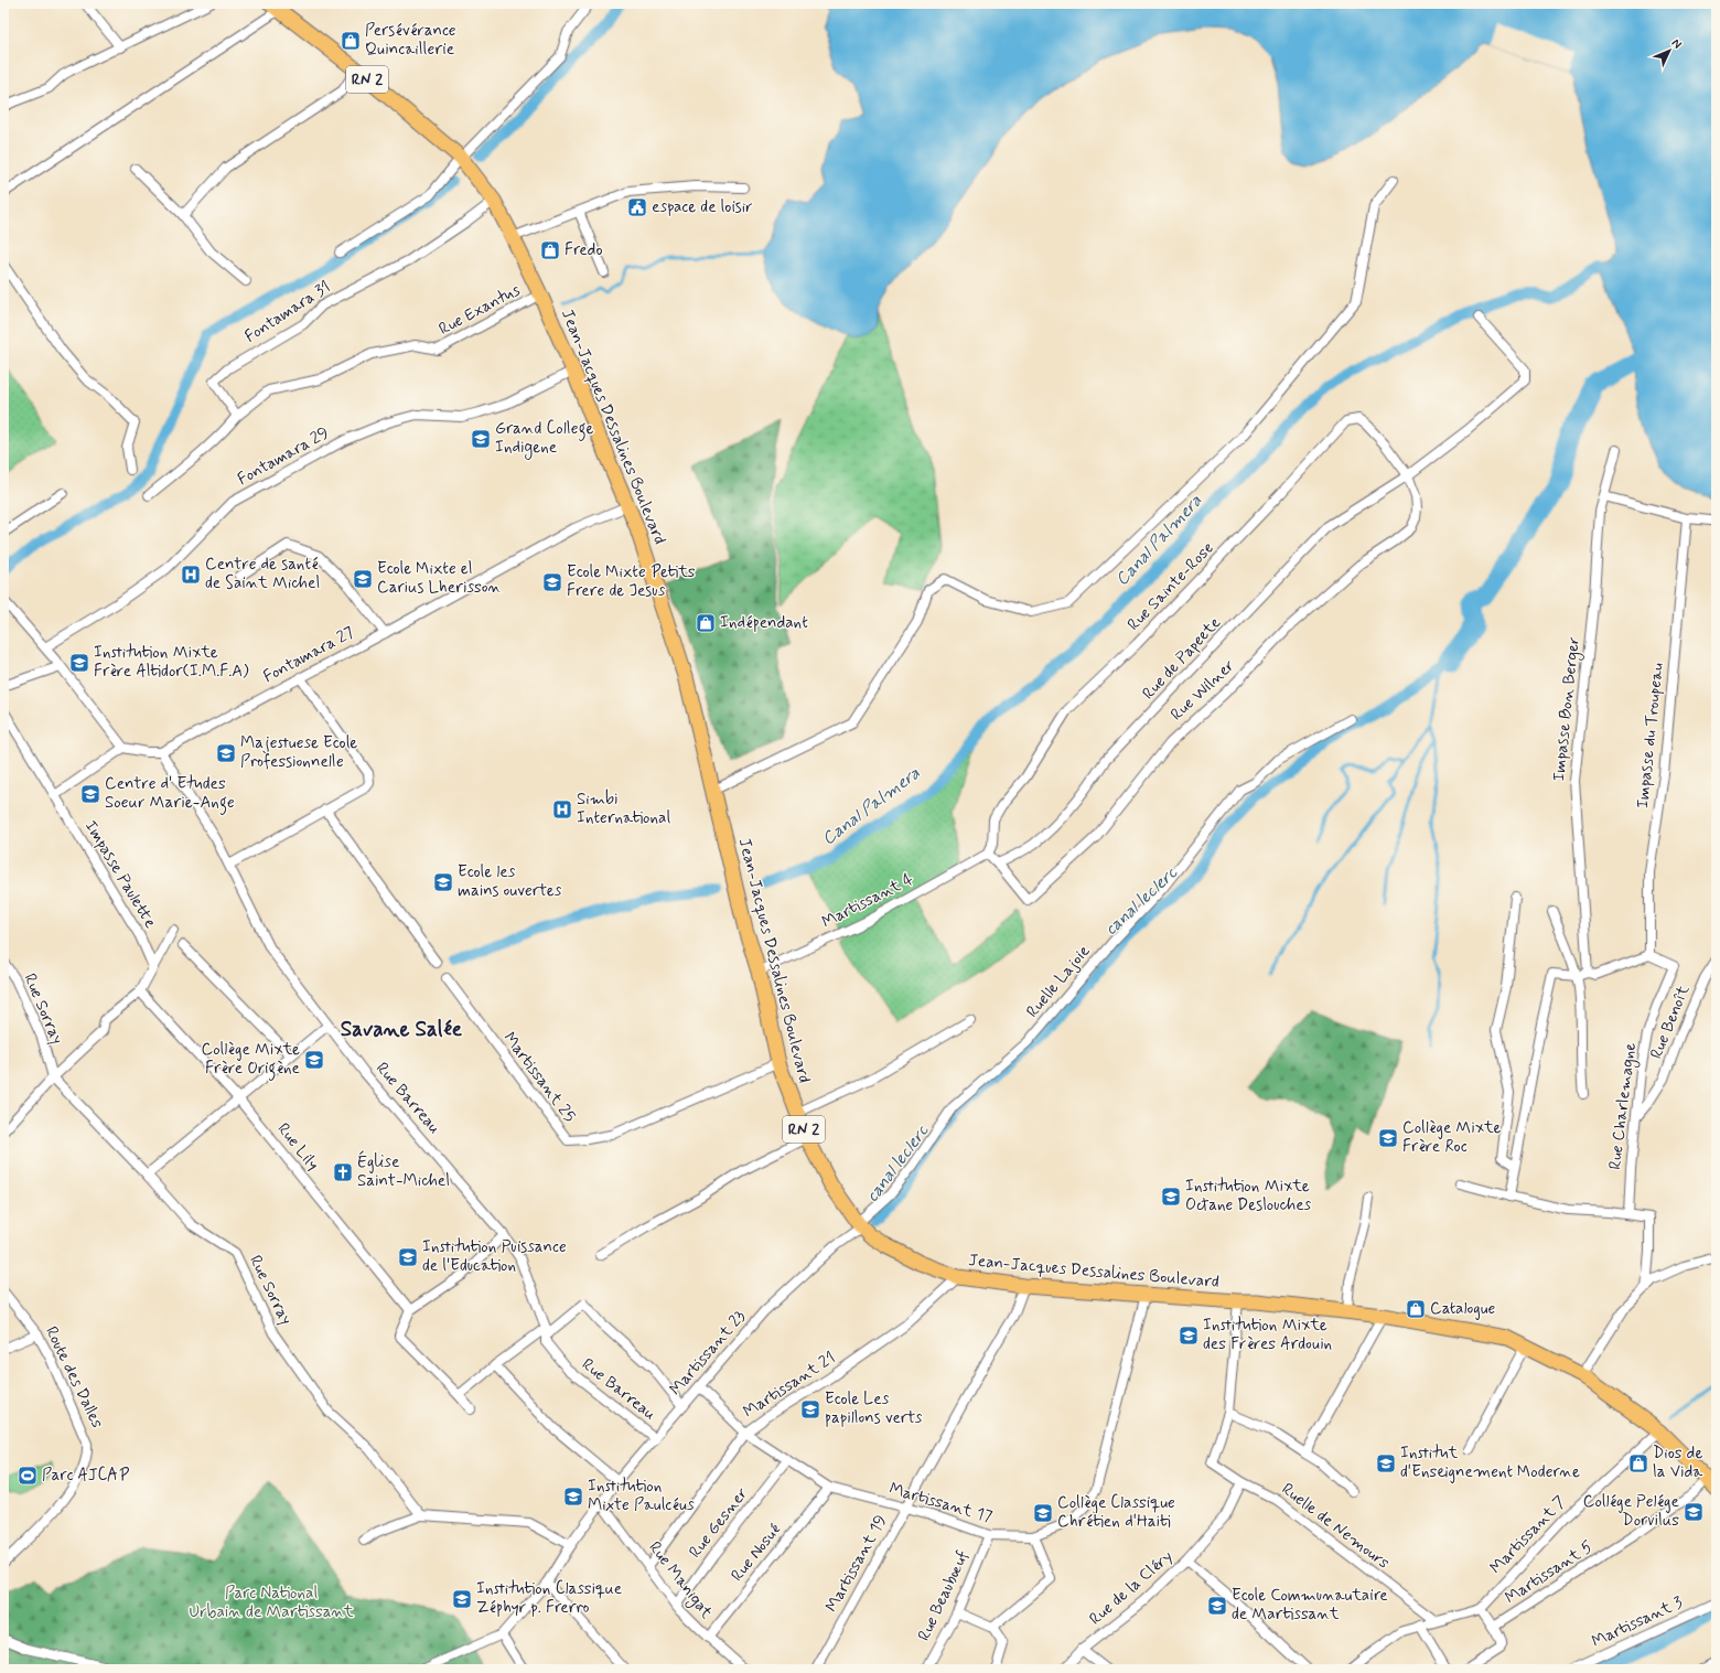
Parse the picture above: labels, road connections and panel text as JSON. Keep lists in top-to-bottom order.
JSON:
{
  "streets": {
    "main road": ["RN 2", "Jean-Jacques Dessalines Boulevard"],
    "street": [
      "Rue Exantus",
      "Fontamara 31",
      "Fontamara 29",
      "Rue Sainte-Rose",
      "Fontamara 27",
      "Rue de Papeete",
      "Rue Wilner",
      "Impasse Bon Berger",
      "Impasse du Troupeau",
      "Impasse Paulette",
      "Martissant 4",
      "Ruelle Lajoie",
      "Rue Sorray",
      "Rue Benoît",
      "Martissant 25",
      "Rue Barreau",
      "Rue Charlemagne",
      "Rue Lily",
      "Martissant 23",
      "Route des Dalles",
      "Martissant 21",
      "Martissant 17",
      "Rue Gesner",
      "Ruelle de Nemours",
      "Martissant 7",
      "Rue Nosué",
      "Martissant 19",
      "Martissant 5",
      "Rue Manigat",
      "Rue de la Cléry",
      "Rue Beaubœuf",
      "Martissant 3"
    ]
  },
  "crossings": [
    ["RN 2", "Jean-Jacques Dessalines Boulevard"],
    ["Rue Exantus", "Fontamara 31"],
    ["Rue Exantus", "Jean-Jacques Dessalines Boulevard"],
    ["Fontamara 31", "Jean-Jacques Dessalines Boulevard"],
    ["Jean-Jacques Dessalines Boulevard", "Fontamara 29"],
    ["Jean-Jacques Dessalines Boulevard", "Fontamara 27"],
    ["Jean-Jacques Dessalines Boulevard", "Martissant 4"],
    ["Jean-Jacques Dessalines Boulevard", "Ruelle Lajoie"],
    ["Jean-Jacques Dessalines Boulevard", "Martissant 25"],
    ["Jean-Jacques Dessalines Boulevard", "Martissant 23"],
    ["Jean-Jacques Dessalines Boulevard", "Martissant 21"],
    ["Jean-Jacques Dessalines Boulevard", "Martissant 17"],
    ["Jean-Jacques Dessalines Boulevard", "Martissant 7"],
    ["Jean-Jacques Dessalines Boulevard", "Martissant 19"],
    ["Jean-Jacques Dessalines Boulevard", "Martissant 5"],
    ["Rue Sainte-Rose", "Rue de Papeete"],
    ["Rue Sainte-Rose", "Rue Wilner"],
    ["Rue Sainte-Rose", "Martissant 4"],
    ["Fontamara 27", "Rue Barreau"],
    ["Rue de Papeete", "Rue Wilner"],
    ["Impasse du Troupeau", "Rue Charlemagne"],
    ["Ruelle Lajoie", "Martissant 23"],
    ["Rue Benoît", "Rue Charlemagne"],
    ["Rue Barreau", "Martissant 23"],
    ["Martissant 23", "Martissant 17"],
    ["Martissant 23", "Rue Manigat"],
    ["Martissant 21", "Martissant 17"],
    ["Martissant 21", "Rue Manigat"],
    ["Martissant 17", "Rue Gesner"],
    ["Martissant 17", "Rue Nosué"],
    ["Martissant 17", "Martissant 19"],
    ["Martissant 17", "Rue Beaubœuf"],
    ["Rue Gesner", "Rue Manigat"],
    ["Ruelle de Nemours", "Rue de la Cléry"],
    ["Rue Nosué", "Rue Manigat"]
  ],
  "districts": ["Savane Salée"],
  "water": ["Canal Palmera", "canal leclerc"],
  "parks": ["Parc National Urbain de Martissant"],
  "places": {
    "shop": [
      "Persévérance Quincaillerie",
      "Fredo",
      "Indépendant",
      "Catalogue",
      "Dios de la Vida"
    ],
    "public building": ["espace de loisir"],
    "school or university": [
      "Grand College Indigene",
      "Ecole Mixte el Carius Lherisson",
      "Ecole Mixte Petits Frere de Jesus",
      "Institution Mixte Frère Altidor(I.M.F.A)",
      "Majestuese Ecole Professionnelle",
      "Centre d' Etudes Soeur Marie-Ange",
      "Ecole les mains ouvertes",
      "Collège Mixte Frère Origène",
      "Collège Mixte Frère Roc",
      "Institution Mixte Octane Deslouches",
      "Institution Puissance de l'Education",
      "Institution Mixte des Frères Ardouin",
      "Ecole Les papillons verts",
      "Institut d'Enseignement Moderne",
      "Institution Mixte Paulcéus",
      "Collége Pelége Dorvilus",
      "Collège Classique Chrétien d'Haiti",
      "Institution Classique Zéphyr p. Frerro",
      "Ecole Communautaire de Martissant"
    ],
    "hospital": ["Centre de santé de Saint Michel", "Simbi International"],
    "church": ["Église Saint-Michel"],
    "sports": ["Parc AJCAP"]
  },
  "north": "top right"
}
